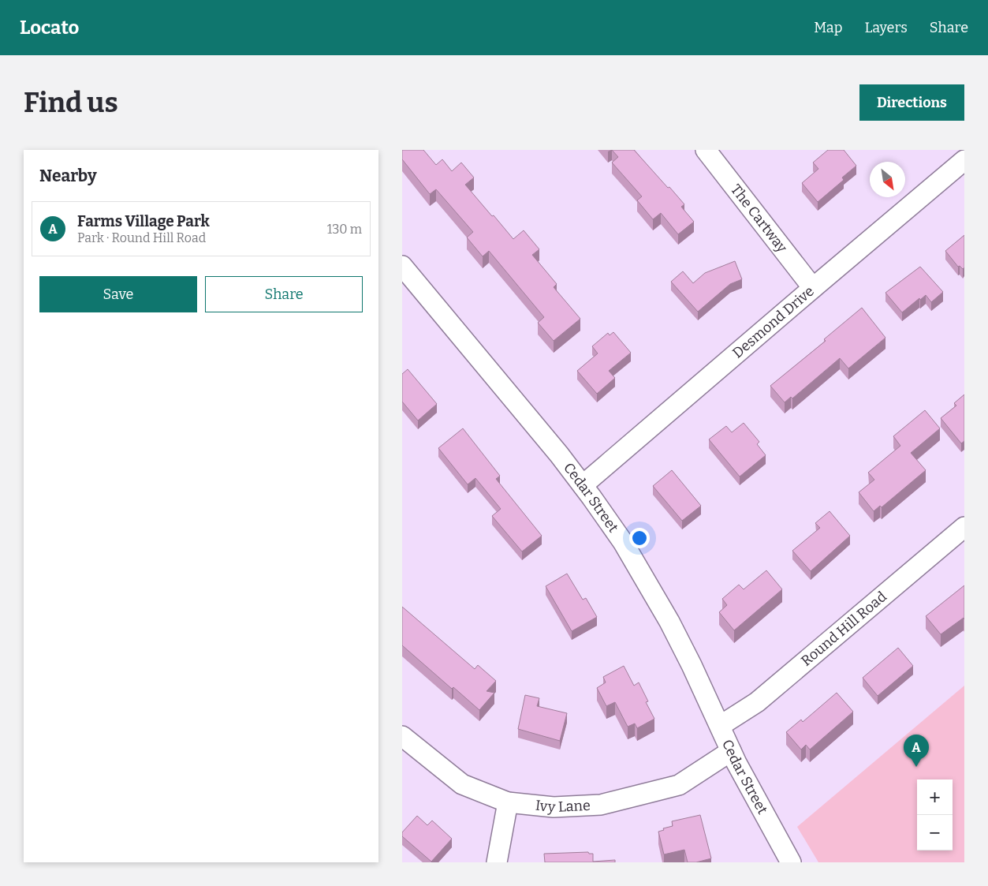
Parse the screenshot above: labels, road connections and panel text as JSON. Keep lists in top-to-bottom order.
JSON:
{
  "streets": {
    "street": [
      "The Cartway",
      "Desmond Drive",
      "Cedar Street",
      "Round Hill Road",
      "Ivy Lane"
    ]
  },
  "crossings": [
    ["The Cartway", "Desmond Drive"],
    ["Desmond Drive", "Cedar Street"],
    ["Cedar Street", "Round Hill Road"],
    ["Cedar Street", "Ivy Lane"]
  ],
  "north": "bottom right",
  "page": {
    "header": "Locato",
    "nav": ["Map", "Layers", "Share"],
    "buttons": [
      "Directions",
      ["Save", "Share"]
    ],
    "title": "Find us",
    "heading": "Nearby",
    "list": [
      {
        "mark": "A",
        "name": "Farms Village Park",
        "note": "Park · Round Hill Road",
        "value": "130 m"
      }
    ],
    "pins": "A",
    "map_buttons": ["+", "−"]
  }
}
